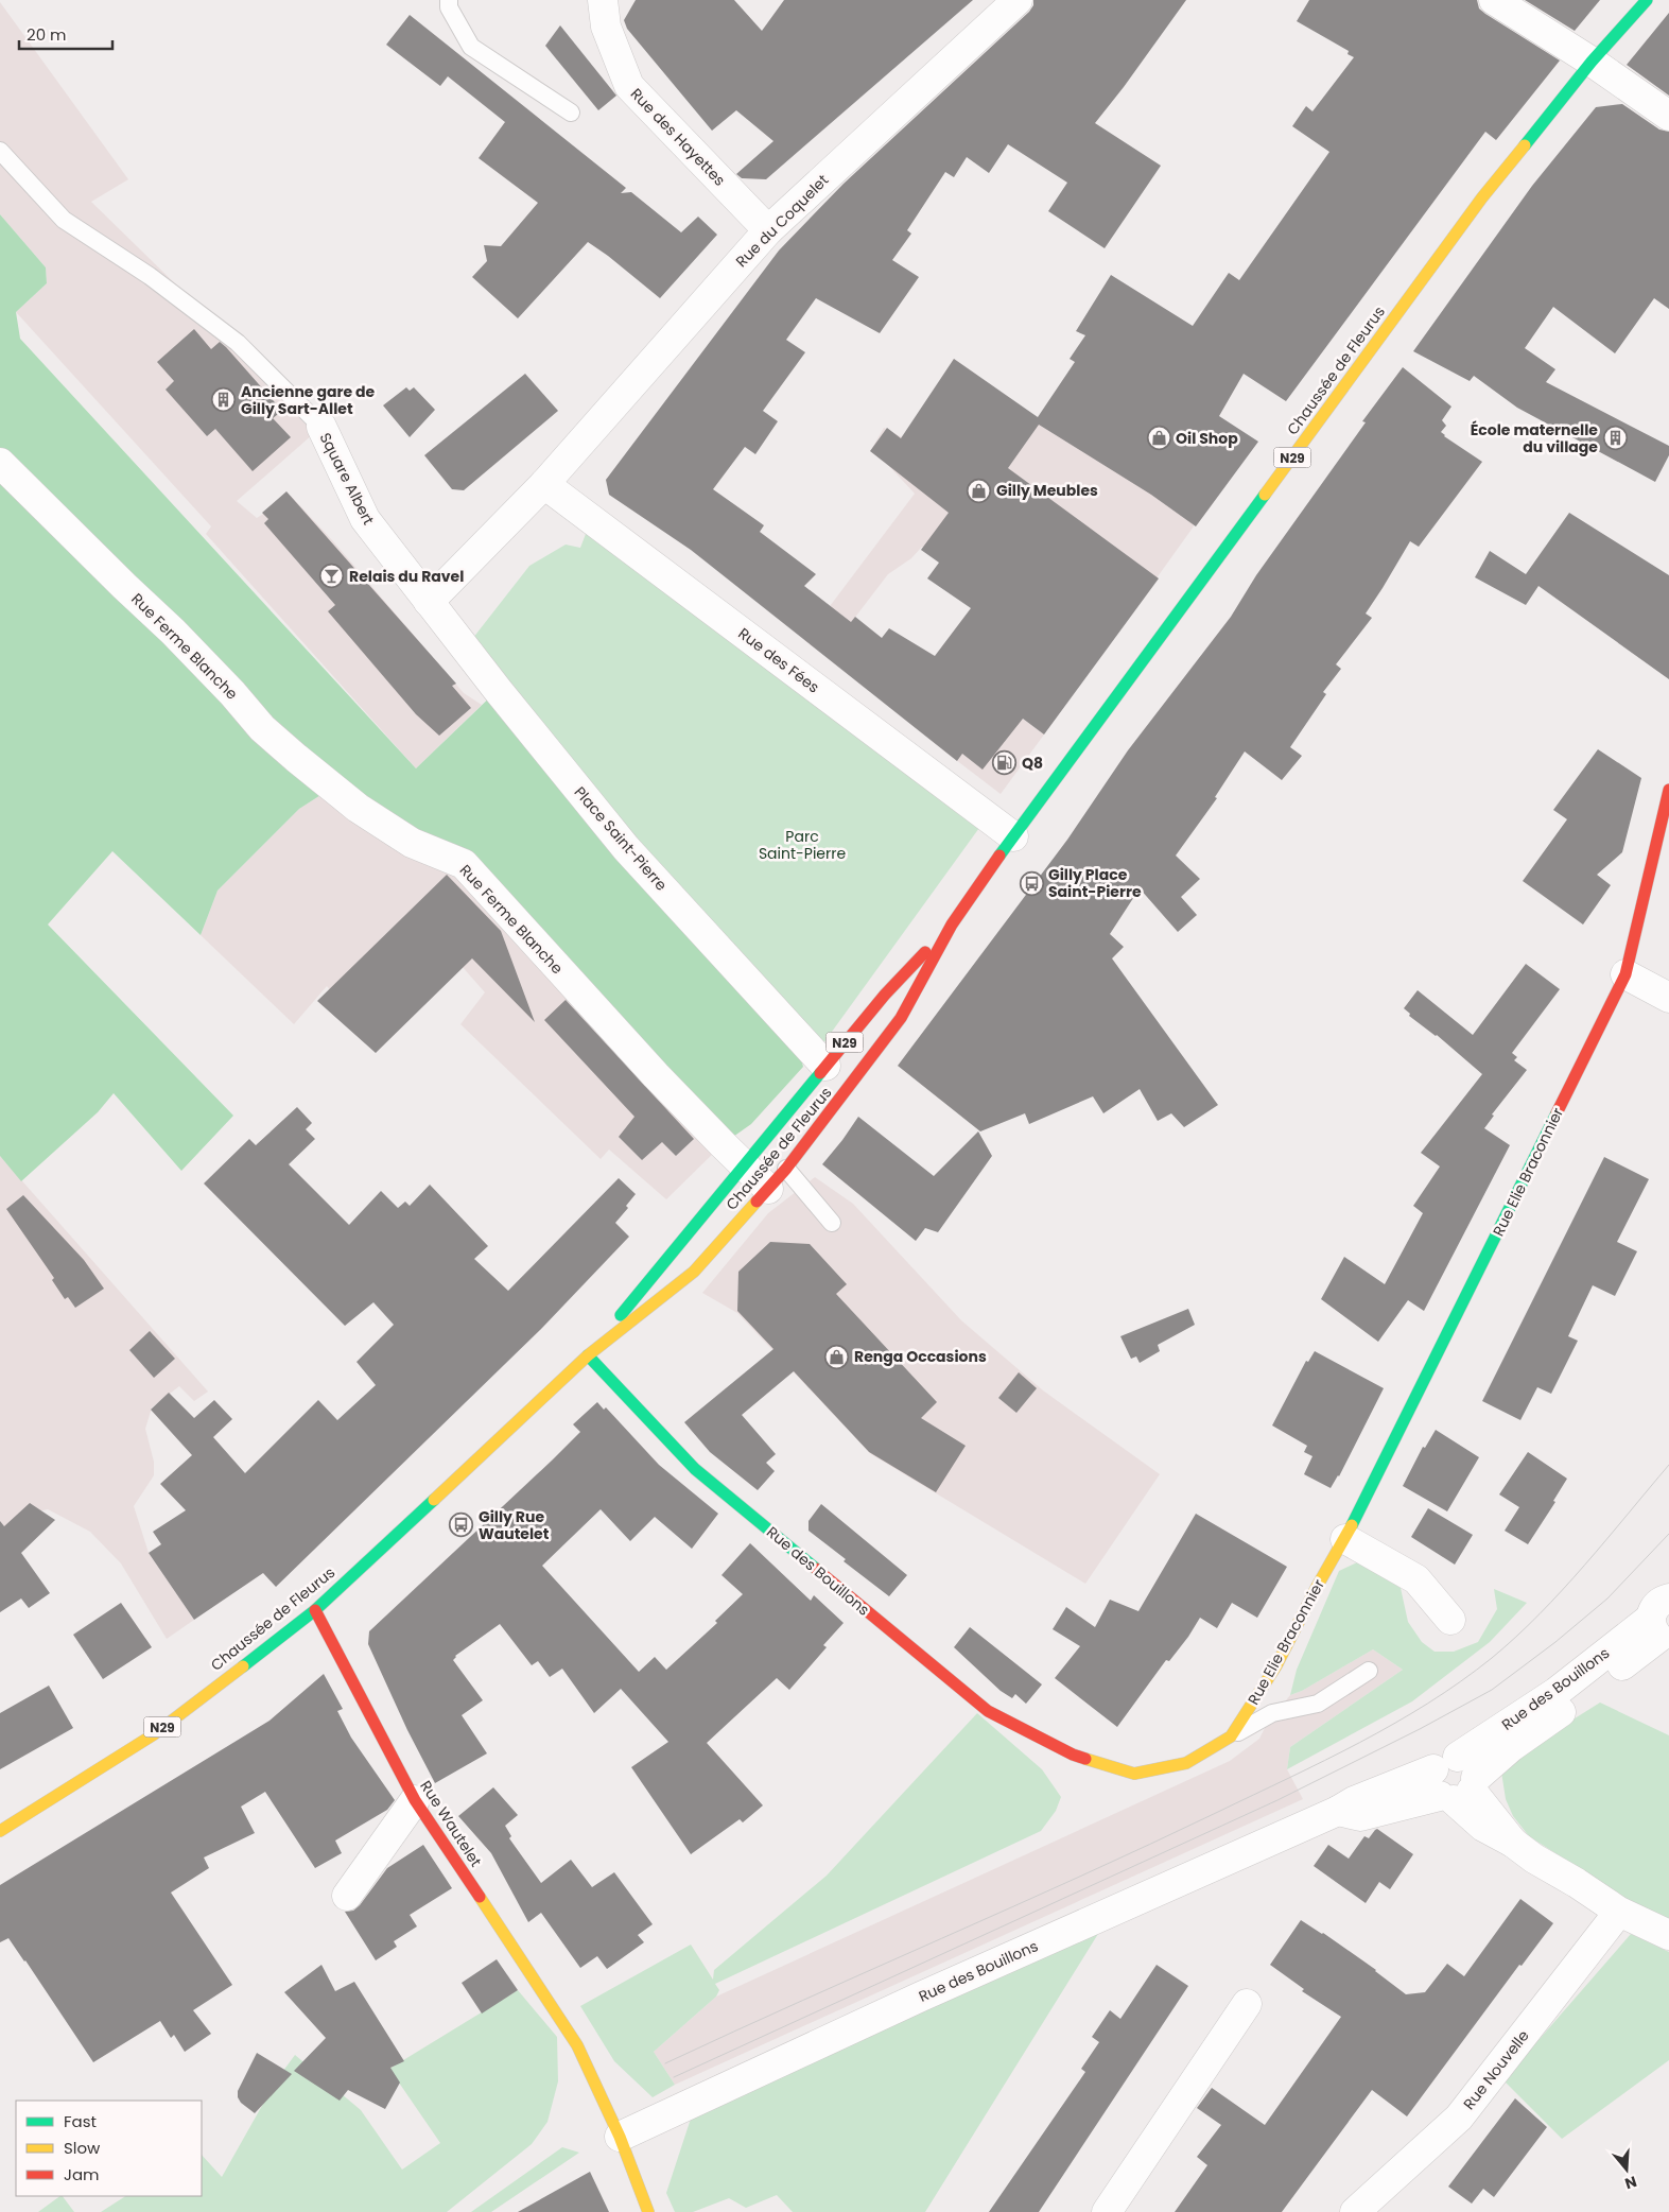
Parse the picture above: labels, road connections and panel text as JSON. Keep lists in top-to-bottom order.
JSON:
{
  "streets": {
    "main road": [
      "Chaussée de Fleurus",
      "N29",
      "Rue Elie Braconnier",
      "Rue des Bouillons",
      "Rue Wautelet"
    ],
    "street": [
      "Rue des Hayettes",
      "Rue du Coquelet",
      "Square Albert",
      "Rue Ferme Blanche",
      "Rue des Fées",
      "Place Saint-Pierre",
      "Rue Nouvelle"
    ]
  },
  "crossings": [
    ["Rue des Hayettes", "Rue du Coquelet"],
    ["Rue du Coquelet", "Rue des Fées"],
    ["Chaussée de Fleurus", "Rue Ferme Blanche"],
    ["Chaussée de Fleurus", "Rue des Fées"],
    ["Chaussée de Fleurus", "Place Saint-Pierre"],
    ["Chaussée de Fleurus", "Rue des Bouillons"],
    ["Chaussée de Fleurus", "Rue Wautelet"],
    ["Square Albert", "Place Saint-Pierre"],
    ["Rue Elie Braconnier", "Rue des Bouillons"],
    ["Rue des Bouillons", "Rue Wautelet"]
  ],
  "parks": ["Parc Saint-Pierre"],
  "places": {
    "building": ["Ancienne gare de Gilly Sart-Allet", "École maternelle du village"],
    "shop": ["Oil Shop", "Gilly Meubles", "Renga Occasions"],
    "bar": ["Relais du Ravel"],
    "fuel station": ["Q8"],
    "bus stop": ["Gilly Place Saint-Pierre", "Gilly Rue Wautelet"]
  },
  "legend": ["Fast", "Slow", "Jam"],
  "scale_bar": "20 m",
  "north": "bottom"
}
